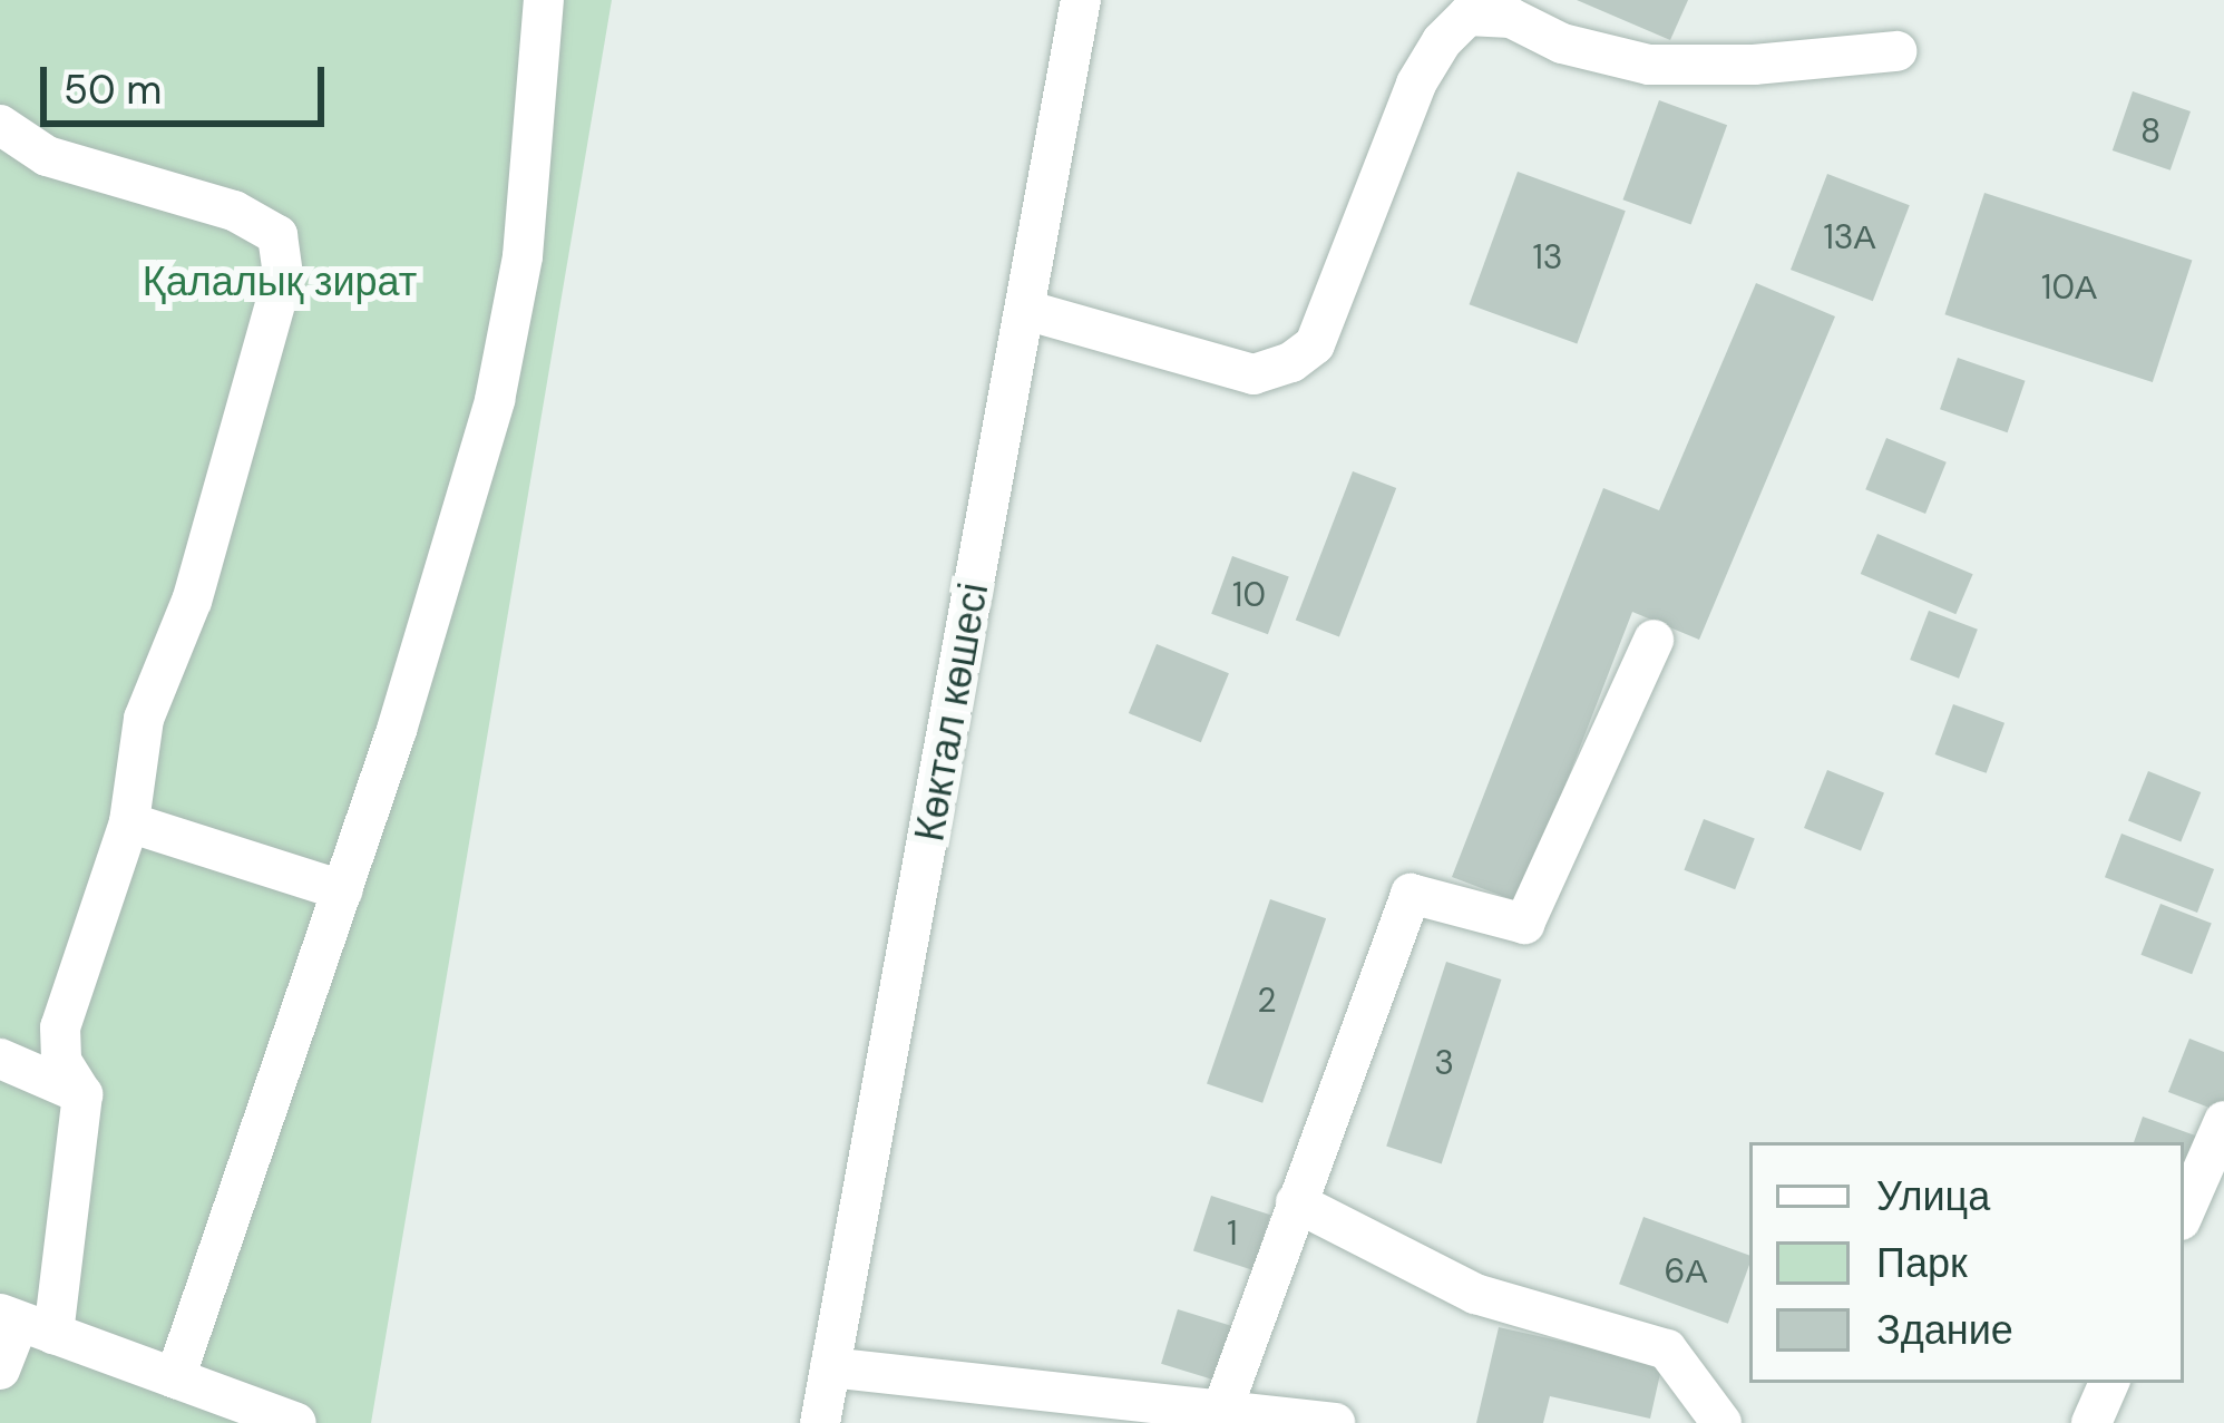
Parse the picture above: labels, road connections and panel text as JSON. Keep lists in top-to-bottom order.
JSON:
{
  "streets": {
    "street": ["Көктал көшесі"]
  },
  "parks": ["Қалалық зират"],
  "house_numbers": [
    "8",
    "13А",
    "13",
    "10А",
    "10",
    "2",
    "3",
    "1",
    "6А"
  ],
  "legend": ["Улица", "Парк", "Здание"],
  "scale_bar": "50 m"
}
